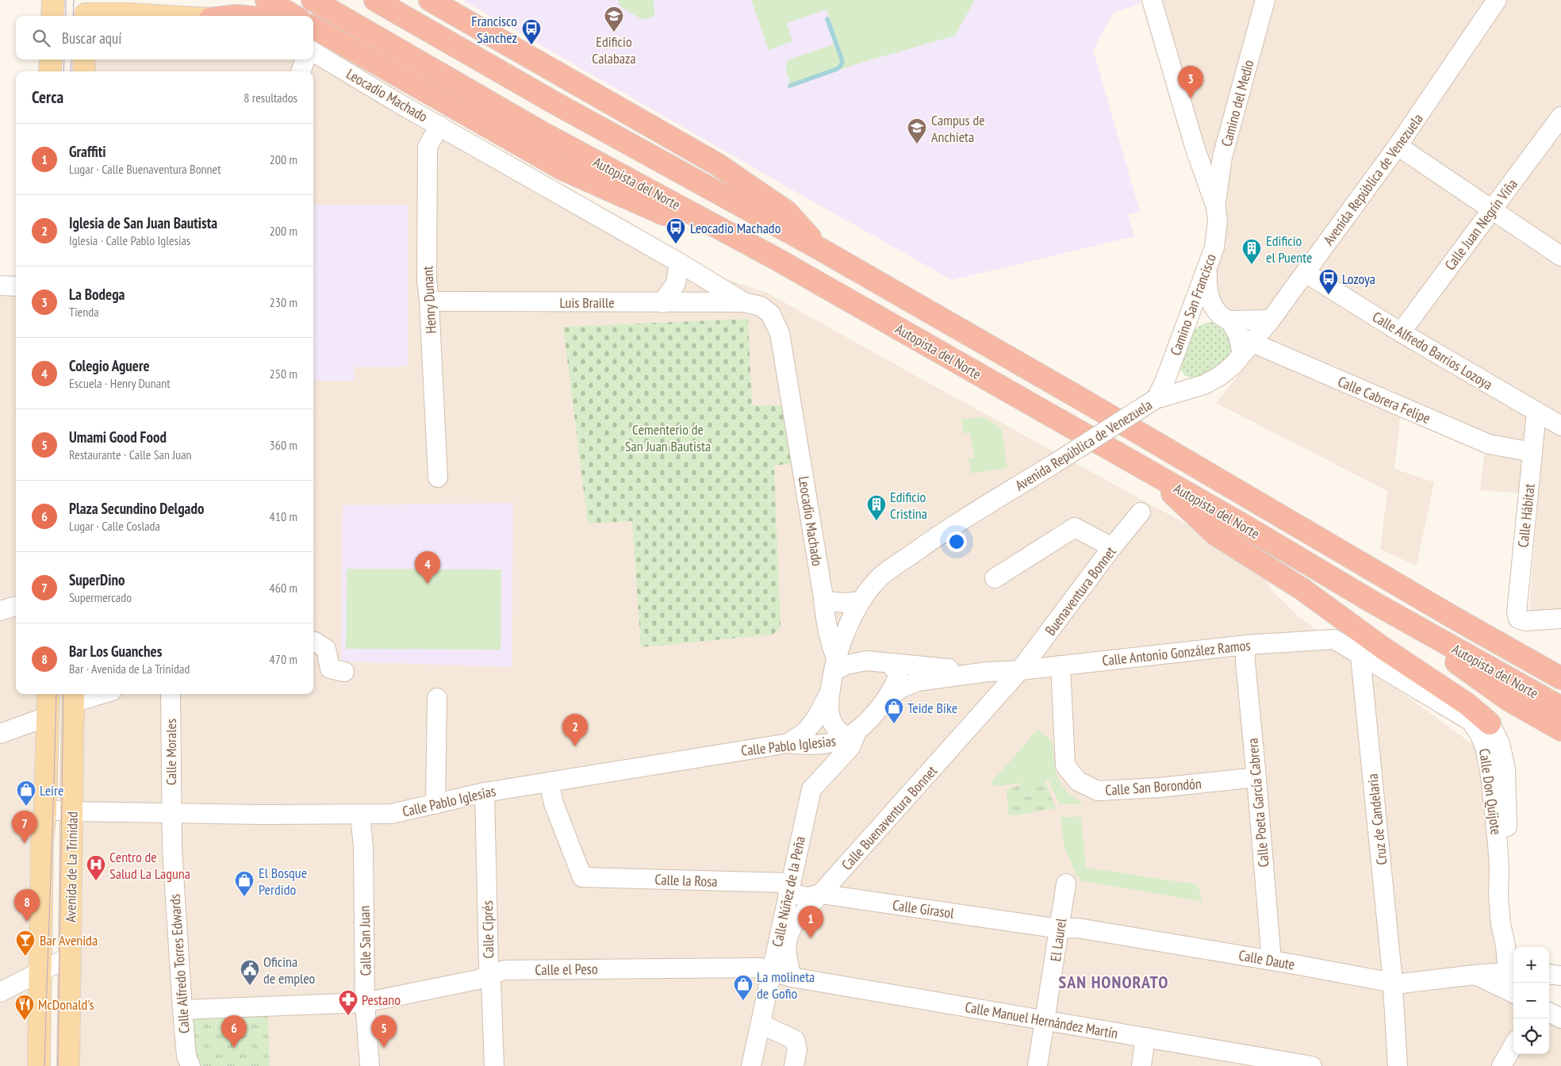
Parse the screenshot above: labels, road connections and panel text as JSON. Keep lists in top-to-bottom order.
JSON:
{
  "streets": {
    "highway": ["Autopista del Norte"],
    "main road": ["Avenida de La Trinidad"],
    "street": [
      "Leocadio Machado",
      "Camino del Medio",
      "Avenida República de Venezuela",
      "Calle Juan Negrín Viña",
      "Henry Dunant",
      "Luis Braille",
      "Camino San Francisco",
      "Calle Alfredo Barrios Lozoya",
      "Calle Cabrera Felipe",
      "Calle Hábitat",
      "Buenaventura Bonnet",
      "Calle Antonio González Ramos",
      "Calle Pablo Iglesias",
      "Calle Morales",
      "Calle San Borondón",
      "Calle Don Quijote",
      "Calle Poeta García Cabrera",
      "Calle Buenaventura Bonnet",
      "Cruz de Candelaria",
      "Calle la Rosa",
      "Calle Núñez de la Peña",
      "Calle Girasol",
      "Calle Ciprés",
      "El Laurel",
      "Calle San Juan",
      "Calle Daute",
      "Calle Alfredo Torres Edwards",
      "Calle el Peso",
      "Calle Manuel Hernández Martín"
    ]
  },
  "crossings": [
    ["Leocadio Machado", "Avenida República de Venezuela"],
    ["Leocadio Machado", "Henry Dunant"],
    ["Leocadio Machado", "Luis Braille"],
    ["Leocadio Machado", "Calle Antonio González Ramos"],
    ["Camino del Medio", "Camino San Francisco"],
    ["Avenida República de Venezuela", "Camino San Francisco"],
    ["Avenida República de Venezuela", "Calle Alfredo Barrios Lozoya"],
    ["Avenida República de Venezuela", "Calle Cabrera Felipe"],
    ["Calle Juan Negrín Viña", "Calle Alfredo Barrios Lozoya"],
    ["Henry Dunant", "Luis Braille"],
    ["Camino San Francisco", "Calle Cabrera Felipe"],
    ["Calle Alfredo Barrios Lozoya", "Calle Hábitat"],
    ["Calle Cabrera Felipe", "Calle Hábitat"],
    ["Buenaventura Bonnet", "Calle Antonio González Ramos"],
    ["Buenaventura Bonnet", "Calle Buenaventura Bonnet"],
    ["Calle Antonio González Ramos", "Calle San Borondón"],
    ["Calle Antonio González Ramos", "Calle Don Quijote"],
    ["Calle Antonio González Ramos", "Calle Poeta García Cabrera"],
    ["Calle Antonio González Ramos", "Calle Buenaventura Bonnet"],
    ["Calle Antonio González Ramos", "Cruz de Candelaria"],
    ["Calle Pablo Iglesias", "Calle Morales"],
    ["Calle Pablo Iglesias", "Avenida de La Trinidad"],
    ["Calle Pablo Iglesias", "Calle la Rosa"],
    ["Calle Pablo Iglesias", "Calle Núñez de la Peña"],
    ["Calle Pablo Iglesias", "Calle Ciprés"],
    ["Calle Pablo Iglesias", "Calle San Juan"],
    ["Calle Pablo Iglesias", "Calle Alfredo Torres Edwards"],
    ["Calle Morales", "Calle Alfredo Torres Edwards"],
    ["Calle San Borondón", "Calle Poeta García Cabrera"],
    ["Calle Don Quijote", "Cruz de Candelaria"],
    ["Calle Poeta García Cabrera", "Calle Daute"],
    ["Calle Buenaventura Bonnet", "Calle Girasol"],
    ["Calle Buenaventura Bonnet", "Calle Manuel Hernández Martín"],
    ["Cruz de Candelaria", "Calle Daute"],
    ["Calle la Rosa", "Calle Núñez de la Peña"],
    ["Calle la Rosa", "Calle Girasol"],
    ["Calle Núñez de la Peña", "Calle Girasol"],
    ["Calle Núñez de la Peña", "Calle el Peso"],
    ["Calle Núñez de la Peña", "Calle Manuel Hernández Martín"],
    ["Calle Girasol", "El Laurel"],
    ["Calle Girasol", "Calle Daute"],
    ["Calle Ciprés", "Calle el Peso"],
    ["El Laurel", "Calle Daute"],
    ["El Laurel", "Calle Manuel Hernández Martín"],
    ["Calle San Juan", "Calle el Peso"],
    ["Calle Alfredo Torres Edwards", "Calle el Peso"],
    ["Calle el Peso", "Calle Manuel Hernández Martín"]
  ],
  "districts": ["SAN HONORATO"],
  "parks": ["Cementerio de San Juan Bautista"],
  "places": {
    "school or university": ["Edificio Calabaza", "Campus de Anchieta"],
    "bus stop": ["Francisco Sánchez", "Leocadio Machado", "Lozoya"],
    "building": ["Edificio el Puente", "Edificio Cristina"],
    "shop": [
      "Teide Bike",
      "Leire",
      "El Bosque Perdido",
      "La molineta de Gofio"
    ],
    "hospital": ["Centro de Salud La Laguna"],
    "bar": ["Bar Avenida"],
    "public building": ["Oficina de empleo"],
    "pharmacy": ["Pestano"],
    "restaurant": ["McDonald's"]
  },
  "page": {
    "search": "Buscar aquí",
    "pins": [
      "3",
      "4",
      "2",
      "7",
      "8",
      "1",
      "5",
      "6"
    ],
    "heading": ["Cerca", "8 resultados"],
    "list": [
      {
        "mark": "1",
        "name": "Graffiti",
        "note": "Lugar · Calle Buenaventura Bonnet",
        "value": "200 m"
      },
      {
        "mark": "2",
        "name": "Iglesia de San Juan Bautista",
        "note": "Iglesia · Calle Pablo Iglesias",
        "value": "200 m"
      },
      {
        "mark": "3",
        "name": "La Bodega",
        "note": "Tienda",
        "value": "230 m"
      },
      {
        "mark": "4",
        "name": "Colegio Aguere",
        "note": "Escuela · Henry Dunant",
        "value": "250 m"
      },
      {
        "mark": "5",
        "name": "Umami Good Food",
        "note": "Restaurante · Calle San Juan",
        "value": "360 m"
      },
      {
        "mark": "6",
        "name": "Plaza Secundino Delgado",
        "note": "Lugar · Calle Coslada",
        "value": "410 m"
      },
      {
        "mark": "7",
        "name": "SuperDino",
        "note": "Supermercado",
        "value": "460 m"
      },
      {
        "mark": "8",
        "name": "Bar Los Guanches",
        "note": "Bar · Avenida de La Trinidad",
        "value": "470 m"
      }
    ],
    "map_buttons": ["+", "−"]
  }
}
